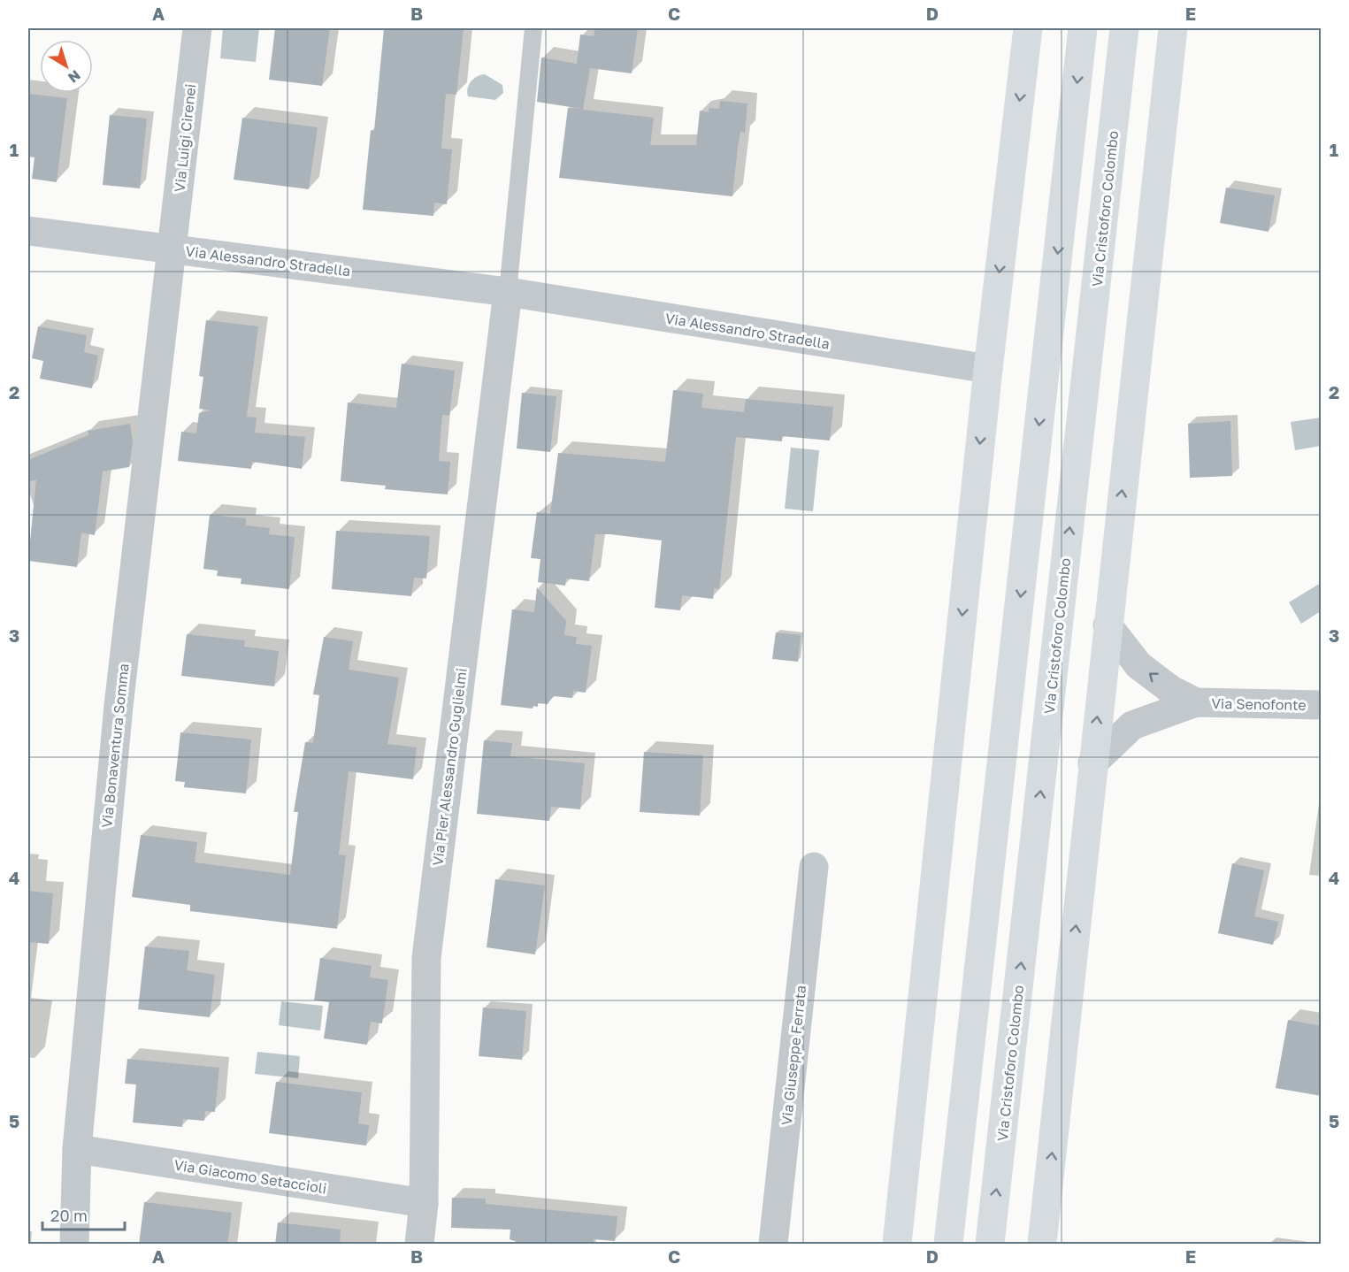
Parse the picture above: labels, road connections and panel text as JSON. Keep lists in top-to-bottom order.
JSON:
{
  "streets": {
    "street": [
      "Via Luigi Cirenei",
      "Via Cristoforo Colombo",
      "Via Alessandro Stradella",
      "Via Senofonte",
      "Via Bonaventura Somma",
      "Via Pier Alessandro Guglielmi",
      "Via Giuseppe Ferrata",
      "Via Giacomo Setaccioli"
    ]
  },
  "crossings": [
    ["Via Luigi Cirenei", "Via Alessandro Stradella"],
    ["Via Luigi Cirenei", "Via Bonaventura Somma"],
    ["Via Alessandro Stradella", "Via Bonaventura Somma"],
    ["Via Alessandro Stradella", "Via Pier Alessandro Guglielmi"],
    ["Via Bonaventura Somma", "Via Giacomo Setaccioli"],
    ["Via Pier Alessandro Guglielmi", "Via Giacomo Setaccioli"]
  ],
  "scale_bar": "20 m",
  "north": "bottom right",
  "grid": {
    "columns": [
      "A",
      "B",
      "C",
      "D",
      "E"
    ],
    "rows": [
      "1",
      "2",
      "3",
      "4",
      "5"
    ]
  }
}
